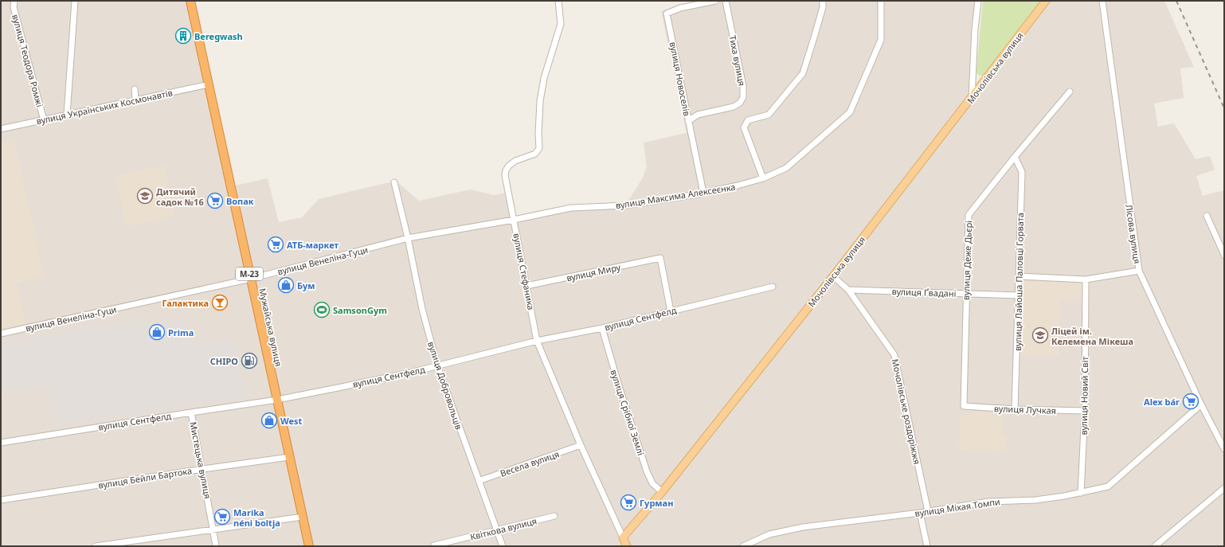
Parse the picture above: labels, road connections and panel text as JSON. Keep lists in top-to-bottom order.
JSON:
{
  "streets": {
    "highway": ["М-23", "Мужайська вулиця"],
    "main road": ["Мочолівська вулиця", "вулиця Стефаника"],
    "street": [
      "вулиця Теодора Ромжі",
      "Тиха вулиця",
      "вулиця Новоселів",
      "вулиця Українських Космонавтів",
      "вулиця Максима Алексеєнка",
      "Лісова вулиця",
      "вулиця Венеліна-Гуци",
      "вулиця Деже Дьєрі",
      "вулиця Миру",
      "вулиця Лайоша Паловці Горвата",
      "вулиця Ґвадані",
      "вулиця Сентфелд",
      "вулиця Добровольців",
      "вулиця Новий Світ",
      "вулиця Лучкая",
      "Мочолівське роздоріжжя",
      "вулиця Срібної Землі",
      "Мистецька вулиця",
      "Весела вулиця",
      "вулиця Бейли Бартока",
      "вулиця Міхая Томпи",
      "Квіткова вулиця"
    ]
  },
  "crossings": [
    ["вулиця Теодора Ромжі", "вулиця Українських Космонавтів"],
    ["Тиха вулиця", "вулиця Новоселів"],
    ["Мочолівська вулиця", "вулиця Стефаника"],
    ["Мочолівська вулиця", "Мочолівське роздоріжжя"],
    ["Мочолівська вулиця", "вулиця Срібної Землі"],
    ["вулиця Новоселів", "вулиця Максима Алексеєнка"],
    ["вулиця Українських Космонавтів", "Мужайська вулиця"],
    ["вулиця Максима Алексеєнка", "вулиця Венеліна-Гуци"],
    ["вулиця Максима Алексеєнка", "вулиця Стефаника"],
    ["Лісова вулиця", "вулиця Міхая Томпи"],
    ["вулиця Венеліна-Гуци", "вулиця Стефаника"],
    ["вулиця Венеліна-Гуци", "Мужайська вулиця"],
    ["вулиця Венеліна-Гуци", "вулиця Добровольців"],
    ["вулиця Деже Дьєрі", "вулиця Лайоша Паловці Горвата"],
    ["вулиця Деже Дьєрі", "вулиця Ґвадані"],
    ["вулиця Деже Дьєрі", "вулиця Лучкая"],
    ["вулиця Стефаника", "вулиця Миру"],
    ["вулиця Стефаника", "вулиця Сентфелд"],
    ["вулиця Стефаника", "Весела вулиця"],
    ["вулиця Миру", "вулиця Сентфелд"],
    ["вулиця Лайоша Паловці Горвата", "вулиця Ґвадані"],
    ["вулиця Лайоша Паловці Горвата", "вулиця Лучкая"],
    ["вулиця Ґвадані", "Мочолівське роздоріжжя"],
    ["вулиця Сентфелд", "Мужайська вулиця"],
    ["вулиця Сентфелд", "вулиця Добровольців"],
    ["вулиця Сентфелд", "вулиця Срібної Землі"],
    ["вулиця Сентфелд", "Мистецька вулиця"],
    ["Мужайська вулиця", "вулиця Бейли Бартока"],
    ["вулиця Добровольців", "Весела вулиця"],
    ["вулиця Добровольців", "Квіткова вулиця"],
    ["вулиця Новий Світ", "вулиця Лучкая"],
    ["вулиця Новий Світ", "вулиця Міхая Томпи"],
    ["Мочолівське роздоріжжя", "вулиця Міхая Томпи"],
    ["Мистецька вулиця", "вулиця Бейли Бартока"]
  ],
  "places": {
    "building": ["Beregwash"],
    "school or university": ["Дитячий садок №16", "Ліцей ім. Келемена Мікеша"],
    "supermarket": [
      "Вопак",
      "АТБ-маркет",
      "Alex bár",
      "Гурман",
      "Marika néni boltja"
    ],
    "shop": ["Бум", "Prima", "West"],
    "bar": ["Галактика"],
    "sports": ["SamsonGym"],
    "fuel station": ["CHIPO"]
  }
}
